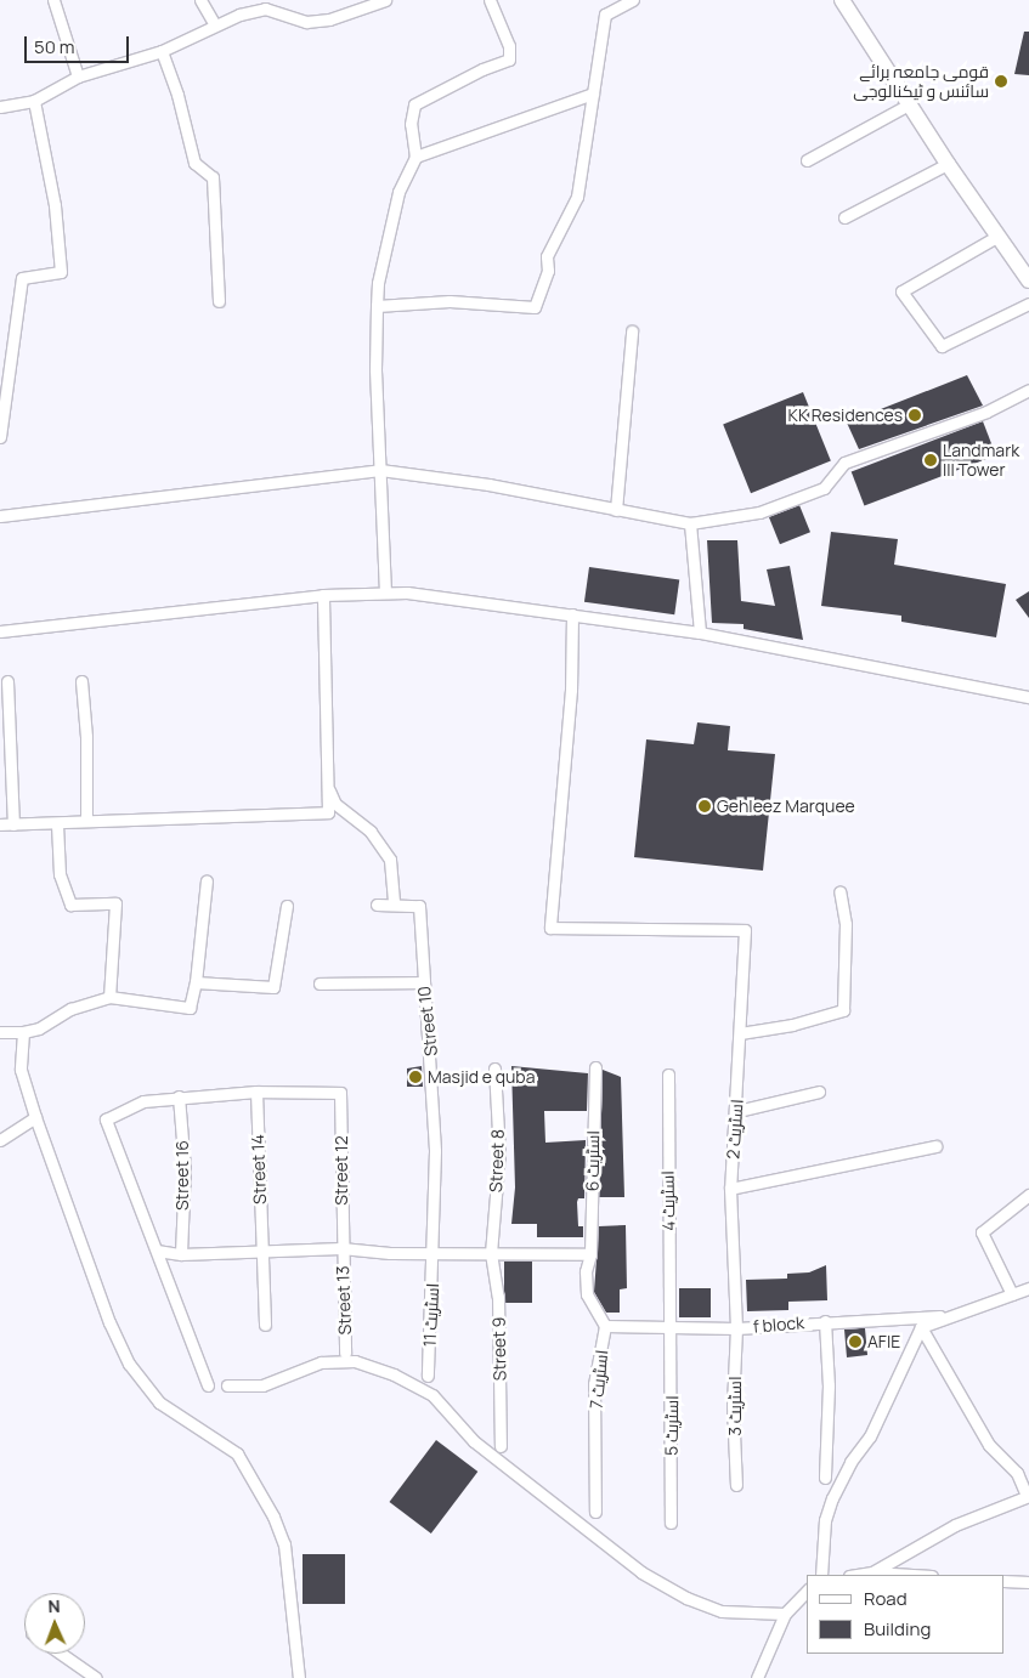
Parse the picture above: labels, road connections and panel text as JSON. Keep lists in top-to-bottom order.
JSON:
{
  "streets": {
    "street": [
      "Street 10",
      "اسٹریٹ 2",
      "Street 8",
      "اسٹریٹ 6",
      "Street 14",
      "Street 12",
      "Street 16",
      "اسٹریٹ 4",
      "Street 13",
      "اسٹریٹ 11",
      "f block",
      "Street 9",
      "اسٹریٹ 7",
      "اسٹریٹ 3",
      "اسٹریٹ 5"
    ]
  },
  "crossings": [
    ["Street 10", "اسٹریٹ 11"],
    ["اسٹریٹ 2", "f block"],
    ["اسٹریٹ 2", "اسٹریٹ 3"],
    ["Street 8", "Street 9"],
    ["اسٹریٹ 6", "اسٹریٹ 7"],
    ["Street 14", "Street 12"],
    ["Street 12", "Street 13"],
    ["اسٹریٹ 4", "f block"],
    ["اسٹریٹ 4", "اسٹریٹ 5"],
    ["f block", "اسٹریٹ 7"],
    ["f block", "اسٹریٹ 3"],
    ["f block", "اسٹریٹ 5"]
  ],
  "places": [
    "قومی جامعہ برائے سائنس و ٹیکنالوجی",
    "KK Residences",
    "Landmark III Tower",
    "Gehleez Marquee",
    "Masjid e quba",
    "AFIE"
  ],
  "legend": ["Road", "Building"],
  "scale_bar": "50 m",
  "north": "top"
}
